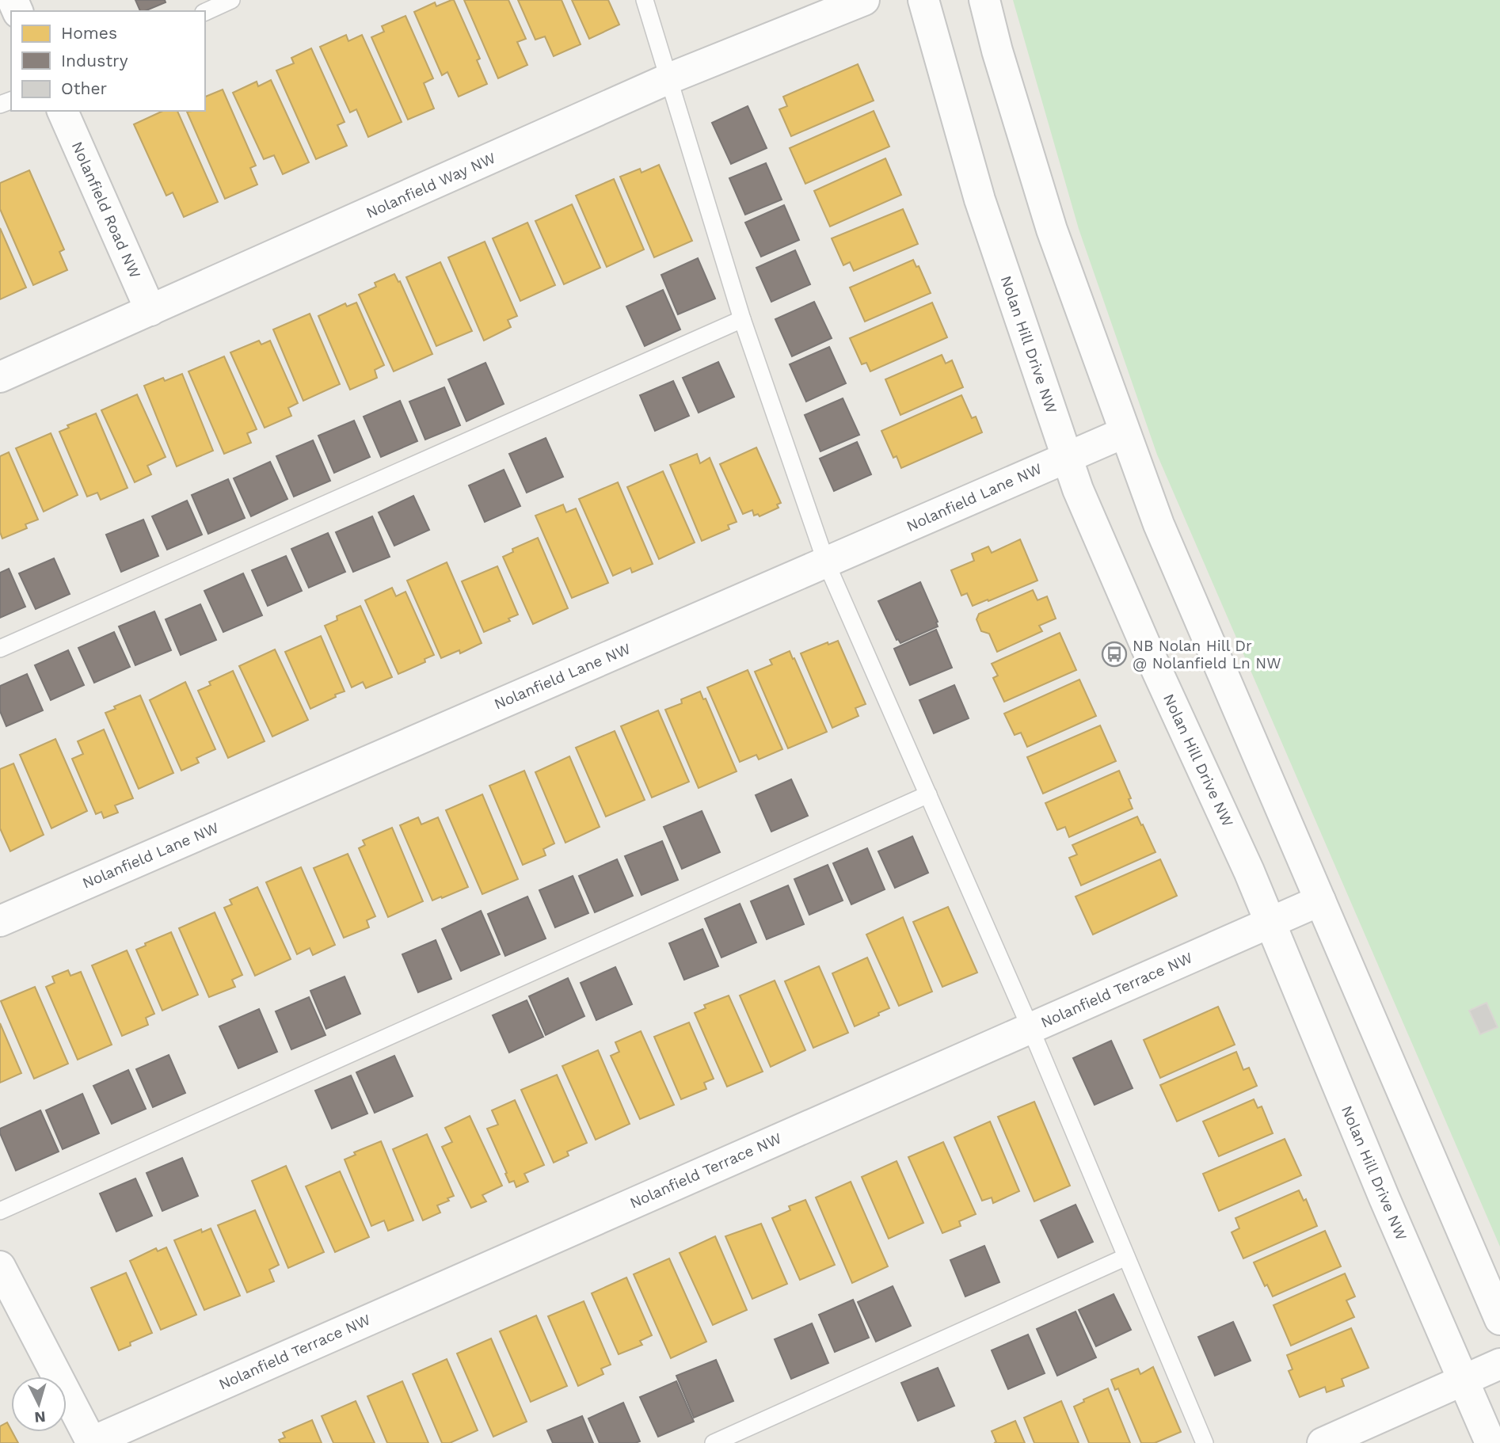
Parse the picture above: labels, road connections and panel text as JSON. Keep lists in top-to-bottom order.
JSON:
{
  "streets": {
    "street": [
      "Nolanfield Way NW",
      "Nolanfield Road NW",
      "Nolan Hill Drive NW",
      "Nolanfield Lane NW",
      "Nolanfield Terrace NW"
    ]
  },
  "crossings": [
    ["Nolanfield Way NW", "Nolanfield Road NW"],
    ["Nolan Hill Drive NW", "Nolanfield Lane NW"],
    ["Nolan Hill Drive NW", "Nolanfield Terrace NW"]
  ],
  "places": {
    "bus stop": ["NB Nolan Hill Dr @ Nolanfield Ln NW"]
  },
  "legend": ["Homes", "Industry", "Other"],
  "north": "bottom"
}
